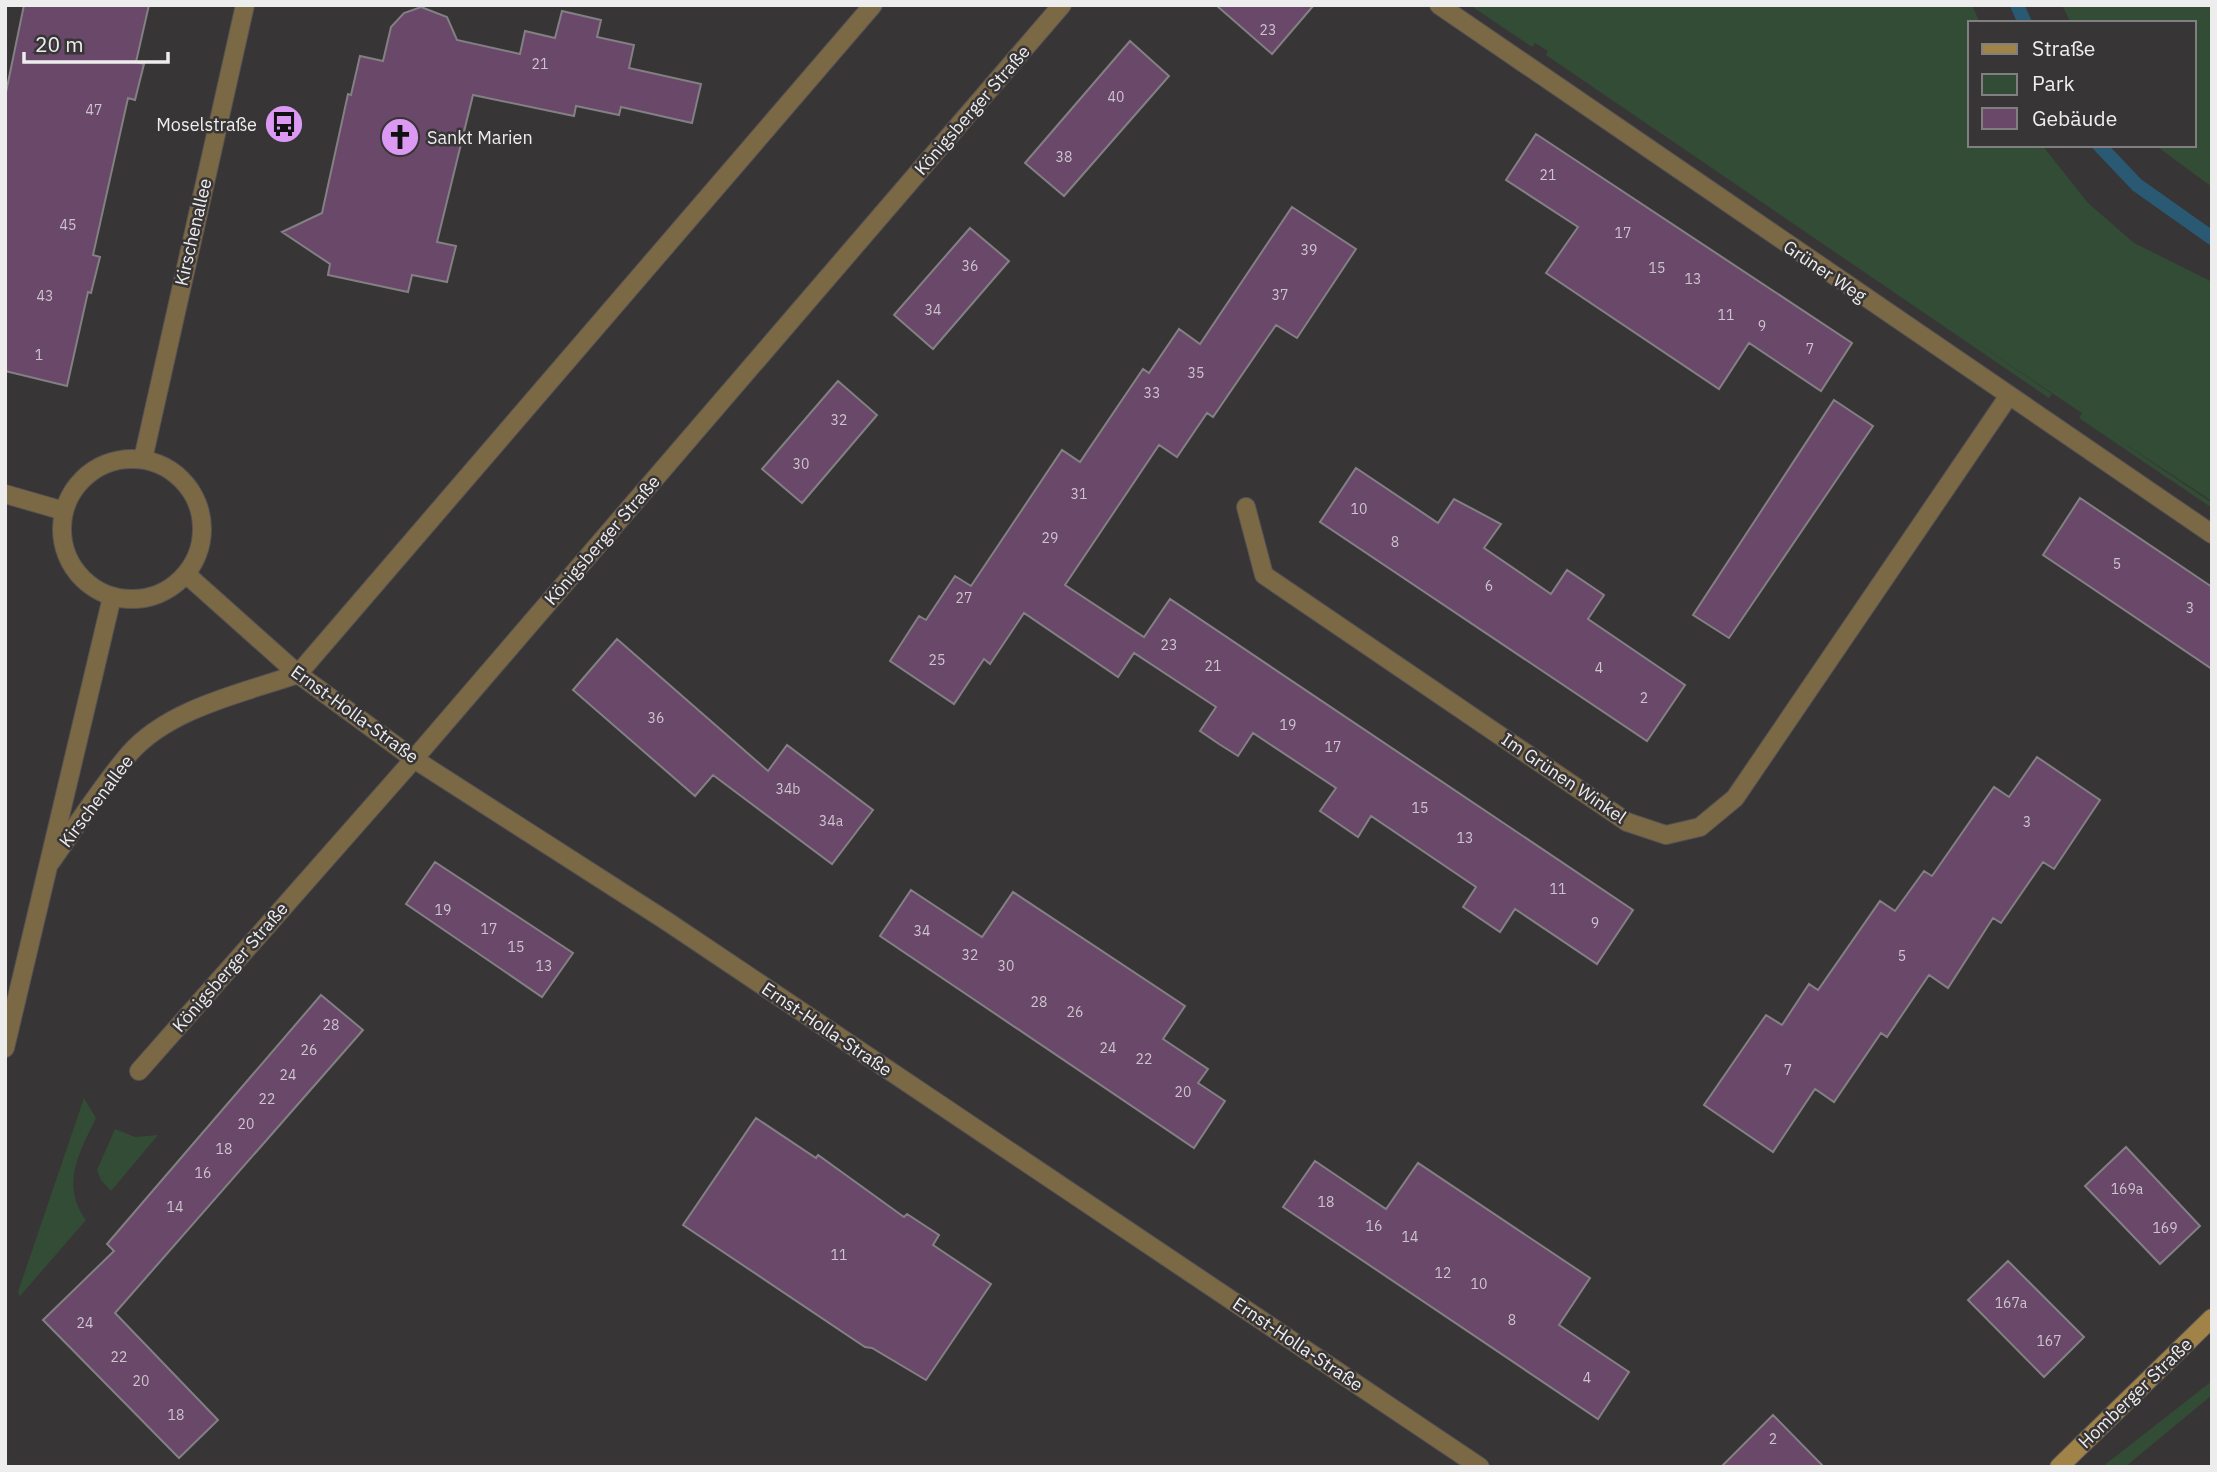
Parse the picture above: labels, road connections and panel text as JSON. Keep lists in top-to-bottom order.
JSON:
{
  "streets": {
    "main road": ["Homberger Straße"],
    "street": [
      "Königsberger Straße",
      "Kirschenallee",
      "Grüner Weg",
      "Ernst-Holla-Straße",
      "Im Grünen Winkel"
    ]
  },
  "crossings": [
    ["Königsberger Straße", "Ernst-Holla-Straße"],
    ["Kirschenallee", "Ernst-Holla-Straße"],
    ["Grüner Weg", "Im Grünen Winkel"]
  ],
  "places": {
    "bus stop": ["Moselstraße"],
    "church": ["Sankt Marien"]
  },
  "house_numbers": [
    "23",
    "21",
    "40",
    "47",
    "38",
    "21",
    "45",
    "17",
    "39",
    "36",
    "15",
    "13",
    "37",
    "43",
    "34",
    "11",
    "9",
    "7",
    "1",
    "35",
    "33",
    "32",
    "30",
    "31",
    "10",
    "29",
    "8",
    "5",
    "6",
    "27",
    "3",
    "23",
    "25",
    "21",
    "4",
    "2",
    "36",
    "19",
    "17",
    "34b",
    "15",
    "34a",
    "3",
    "13",
    "11",
    "19",
    "9",
    "17",
    "34",
    "15",
    "32",
    "5",
    "13",
    "30",
    "28",
    "26",
    "28",
    "24",
    "26",
    "22",
    "7",
    "24",
    "20",
    "22",
    "20",
    "18",
    "16",
    "169a",
    "18",
    "14",
    "16",
    "169",
    "14",
    "11",
    "12",
    "10",
    "167a",
    "8",
    "24",
    "167",
    "22",
    "4",
    "20",
    "18",
    "2"
  ],
  "legend": ["Straße", "Park", "Gebäude"],
  "scale_bar": "20 m"
}
